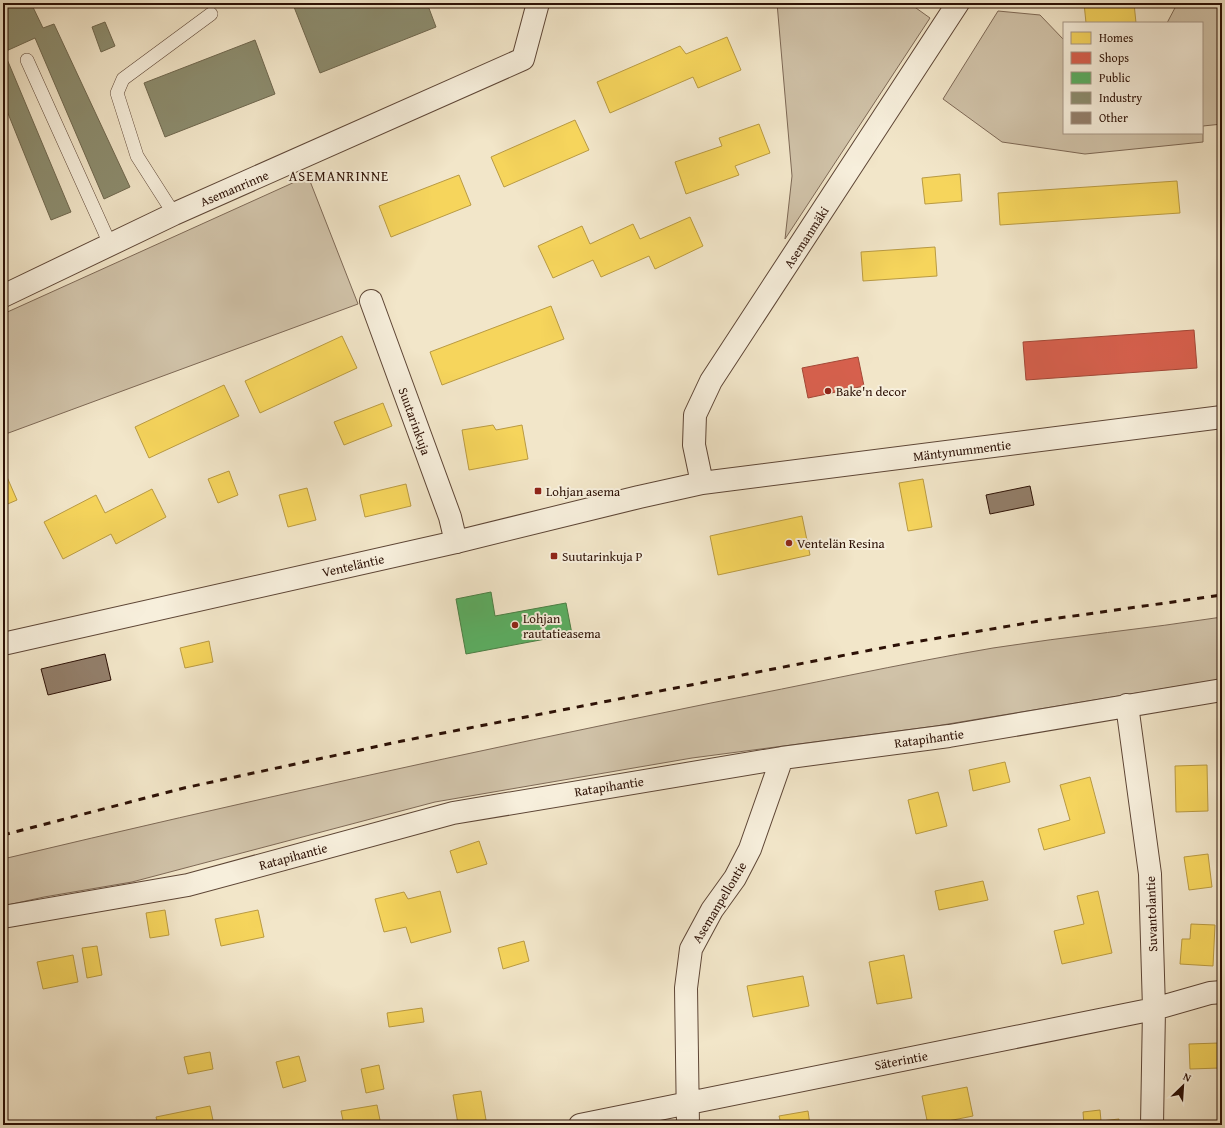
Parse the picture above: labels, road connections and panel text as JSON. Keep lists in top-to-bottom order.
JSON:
{
  "streets": {
    "street": [
      "Asemanrinne",
      "Asemanmäki",
      "Suutarinkuja",
      "Mäntynummentie",
      "Venteläntie",
      "Ratapihantie",
      "Asemanpellontie",
      "Suvantolantie",
      "Säterintie"
    ]
  },
  "crossings": [
    ["Asemanmäki", "Mäntynummentie"],
    ["Asemanmäki", "Venteläntie"],
    ["Suutarinkuja", "Venteläntie"],
    ["Mäntynummentie", "Venteläntie"],
    ["Ratapihantie", "Asemanpellontie"],
    ["Ratapihantie", "Suvantolantie"],
    ["Asemanpellontie", "Säterintie"],
    ["Suvantolantie", "Säterintie"]
  ],
  "districts": ["ASEMANRINNE"],
  "places": {
    "other": ["Bake'n decor", "Ventelän Resina", "Lohjan rautatieasema"],
    "transit": ["Lohjan asema", "Suutarinkuja P"]
  },
  "legend": [
    "Homes",
    "Shops",
    "Public",
    "Industry",
    "Other"
  ],
  "north": "top right"
}
